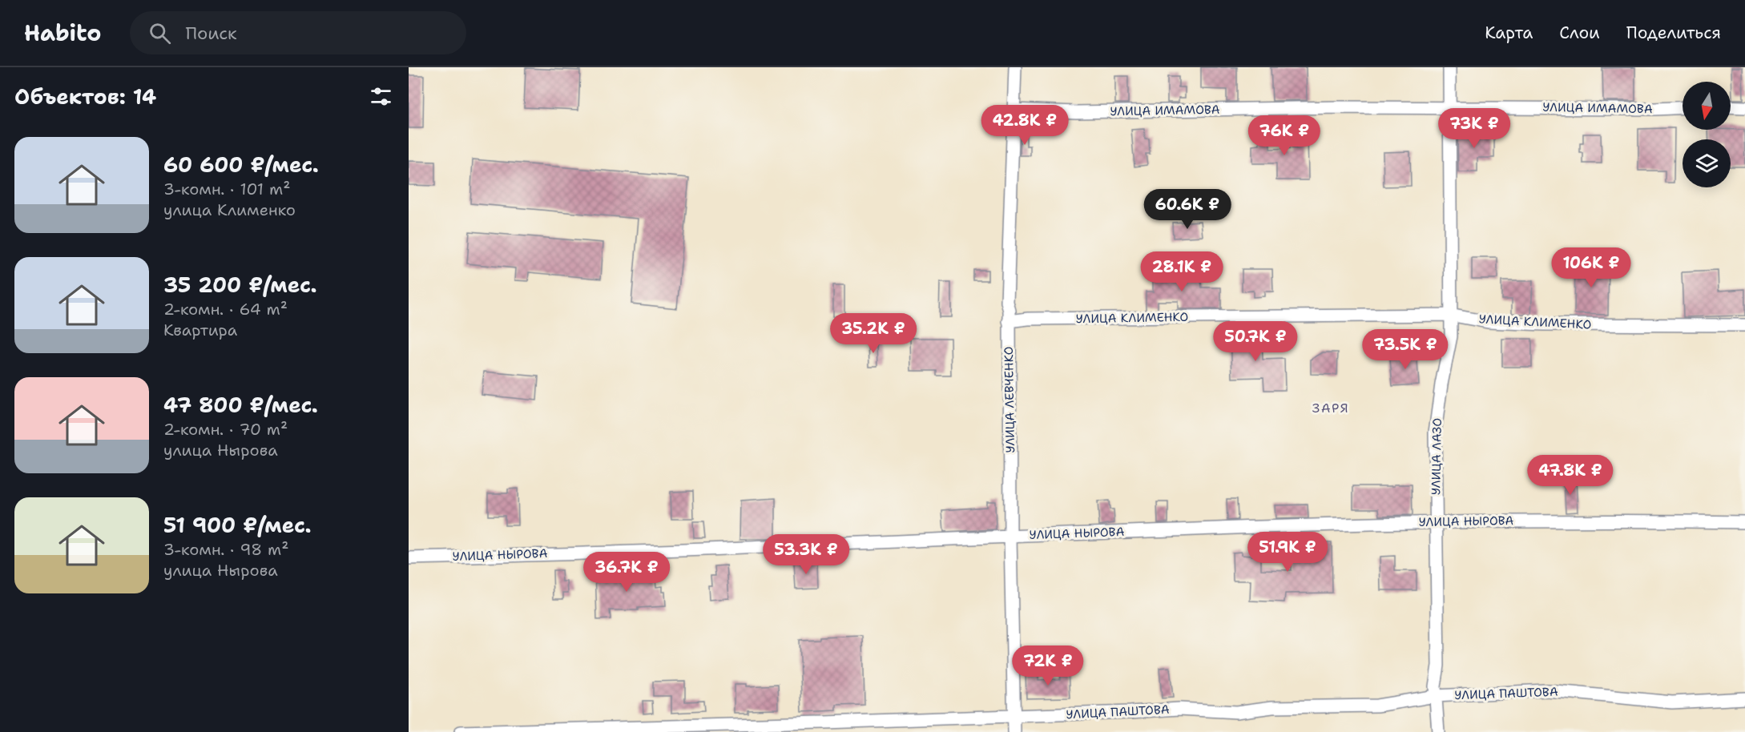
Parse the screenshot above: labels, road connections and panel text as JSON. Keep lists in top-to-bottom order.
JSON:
{
  "streets": {
    "street": [
      "УЛИЦА ИМАМОВА",
      "УЛИЦА КЛИМЕНКО",
      "УЛИЦА ЛЕВЧЕНКО",
      "УЛИЦА ЛАЗО",
      "УЛИЦА НЫРОВА",
      "УЛИЦА ПАШТОВА"
    ]
  },
  "crossings": [
    ["УЛИЦА ИМАМОВА", "УЛИЦА ЛЕВЧЕНКО"],
    ["УЛИЦА ИМАМОВА", "УЛИЦА ЛАЗО"],
    ["УЛИЦА КЛИМЕНКО", "УЛИЦА ЛЕВЧЕНКО"],
    ["УЛИЦА КЛИМЕНКО", "УЛИЦА ЛАЗО"],
    ["УЛИЦА ЛЕВЧЕНКО", "УЛИЦА НЫРОВА"],
    ["УЛИЦА ЛЕВЧЕНКО", "УЛИЦА ПАШТОВА"],
    ["УЛИЦА ЛАЗО", "УЛИЦА НЫРОВА"],
    ["УЛИЦА ЛАЗО", "УЛИЦА ПАШТОВА"]
  ],
  "districts": ["ЗАРЯ"],
  "north": "bottom",
  "page": {
    "header": "Habito",
    "search": "Поиск",
    "nav": ["Карта", "Слои", "Поделиться"],
    "heading": "Объектов: 14",
    "price": [
      "42.8K ₽",
      "73K ₽",
      "76K ₽",
      "60.6K ₽",
      "106K ₽",
      "28.1K ₽",
      "35.2K ₽",
      "50.7K ₽",
      "73.5K ₽",
      "47.8K ₽",
      "51.9K ₽",
      "53.3K ₽",
      "36.7K ₽",
      "72K ₽"
    ],
    "list": [
      {
        "name": "60 600 ₽/мес.",
        "note": "3-комн. · 101 m² · улица Клименко"
      },
      {
        "name": "35 200 ₽/мес.",
        "note": "2-комн. · 64 m² · Квартира"
      },
      {
        "name": "47 800 ₽/мес.",
        "note": "2-комн. · 70 m² · улица Нырова"
      },
      {
        "name": "51 900 ₽/мес.",
        "note": "3-комн. · 98 m² · улица Нырова"
      }
    ]
  }
}
